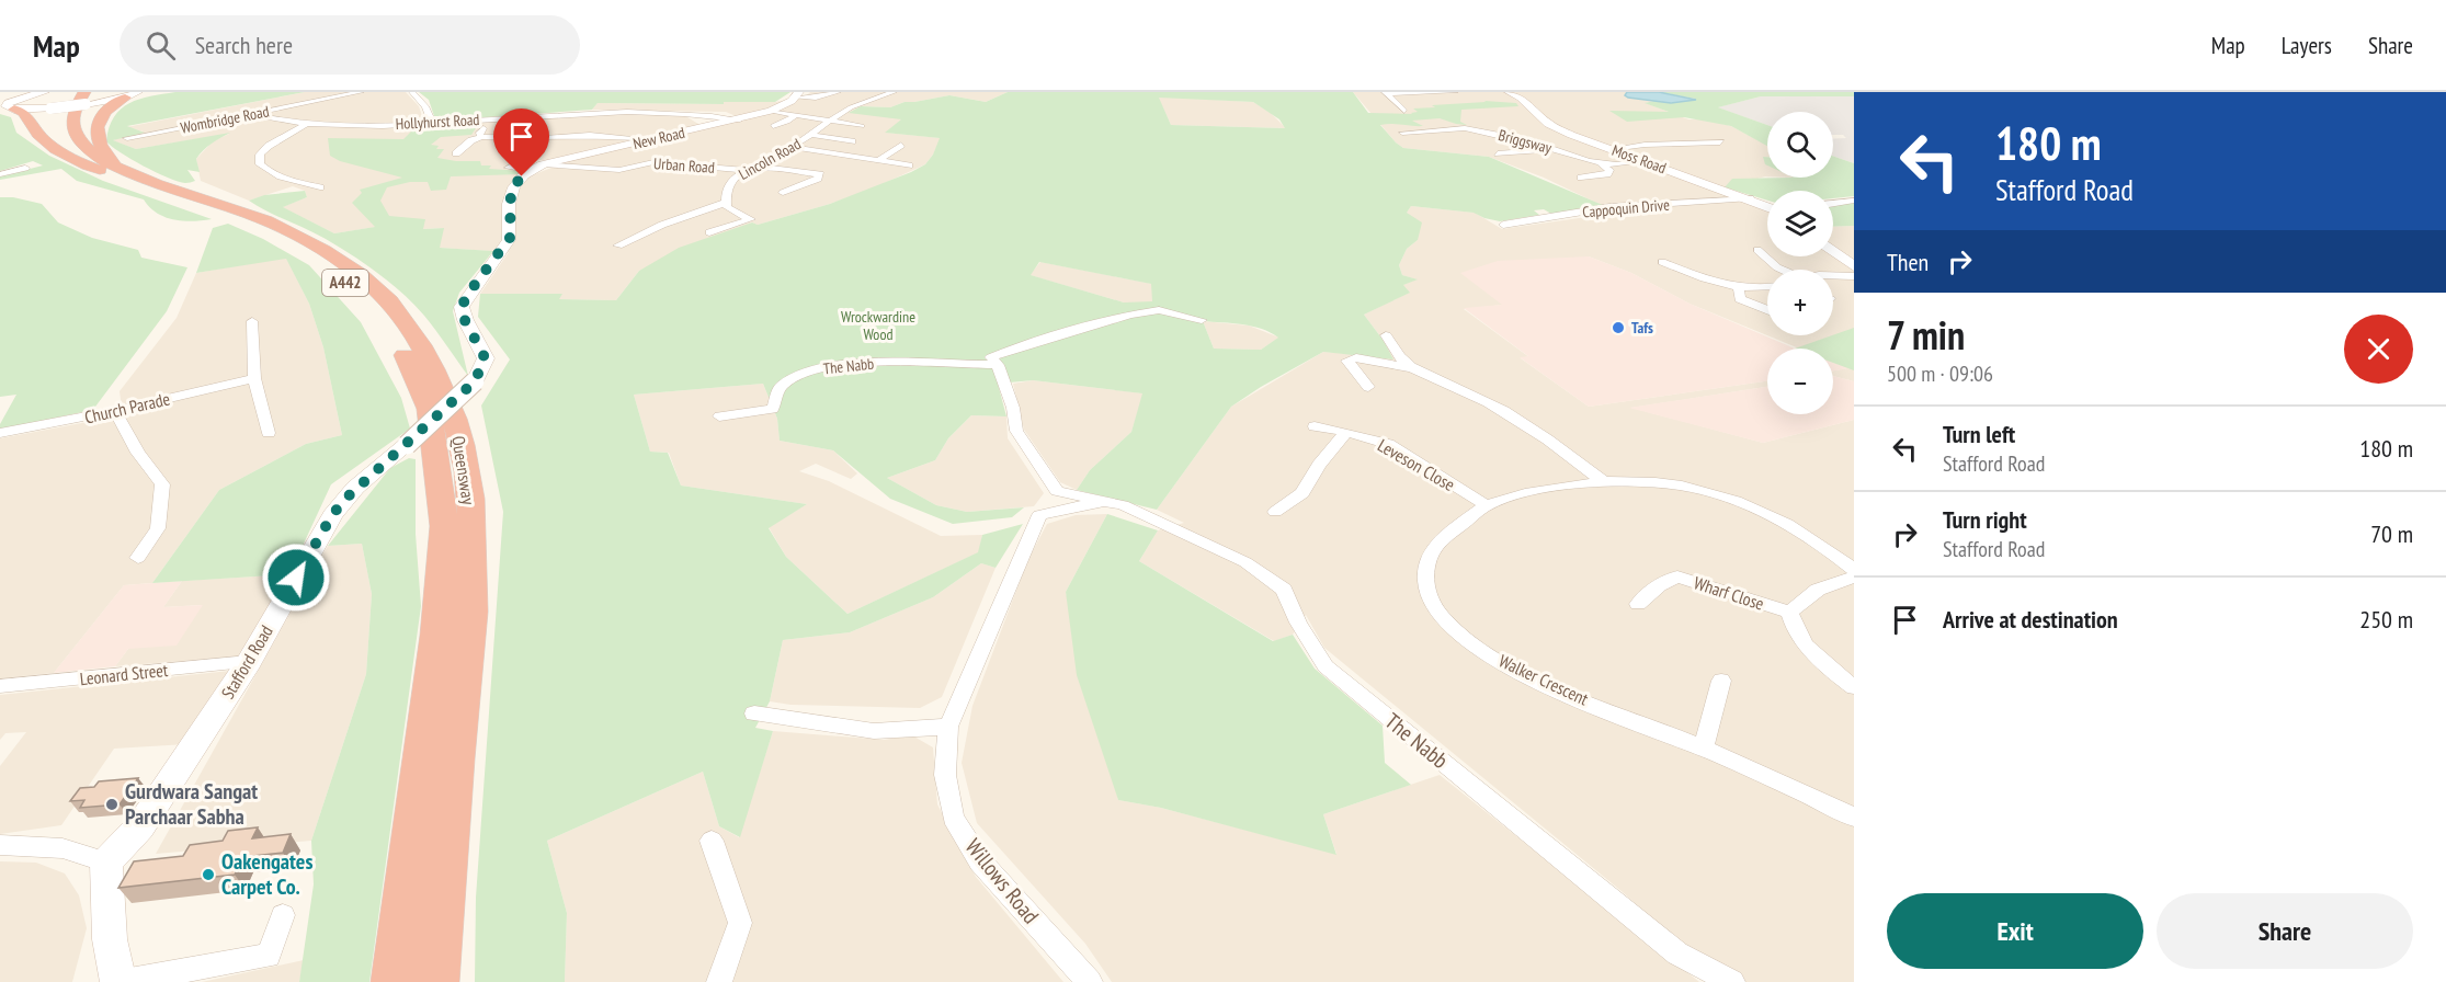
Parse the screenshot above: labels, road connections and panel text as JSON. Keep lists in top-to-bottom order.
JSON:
{
  "streets": {
    "highway": ["A442", "Queensway"],
    "street": [
      "Wombridge Road",
      "Hollyhurst Road",
      "New Road",
      "Briggsway",
      "Lincoln Road",
      "Moss Road",
      "Urban Road",
      "Cappoquin Drive",
      "The Nabb",
      "Church Parade",
      "Leveson Close",
      "Wharf Close",
      "Stafford Road",
      "Leonard Street",
      "Walker Crescent",
      "Willows Road"
    ]
  },
  "crossings": [
    ["Wombridge Road", "Hollyhurst Road"],
    ["Hollyhurst Road", "New Road"],
    ["New Road", "Urban Road"],
    ["New Road", "Stafford Road"],
    ["Briggsway", "Moss Road"],
    ["Lincoln Road", "Urban Road"],
    ["Moss Road", "Cappoquin Drive"],
    ["A442", "Queensway"],
    ["The Nabb", "Willows Road"],
    ["Leveson Close", "Walker Crescent"],
    ["Stafford Road", "Leonard Street"]
  ],
  "parks": ["Wrockwardine Wood"],
  "places": ["Tafs", "Gurdwara Sangat Parchaar Sabha", "Oakengates Carpet Co."],
  "page": {
    "header": "Map",
    "search": "Search here",
    "nav": ["Map", "Layers", "Share"],
    "turn": ["180 m", "Stafford Road"],
    "map_buttons": ["+", "−"],
    "then": "Then",
    "heading": ["7 min", "500 m · 09:06"],
    "list": [
      {
        "name": "Turn left",
        "note": "Stafford Road",
        "value": "180 m"
      },
      {
        "name": "Turn right",
        "note": "Stafford Road",
        "value": "70 m"
      },
      {
        "name": "Arrive at destination",
        "value": "250 m"
      }
    ],
    "buttons": ["Exit", "Share"]
  }
}
